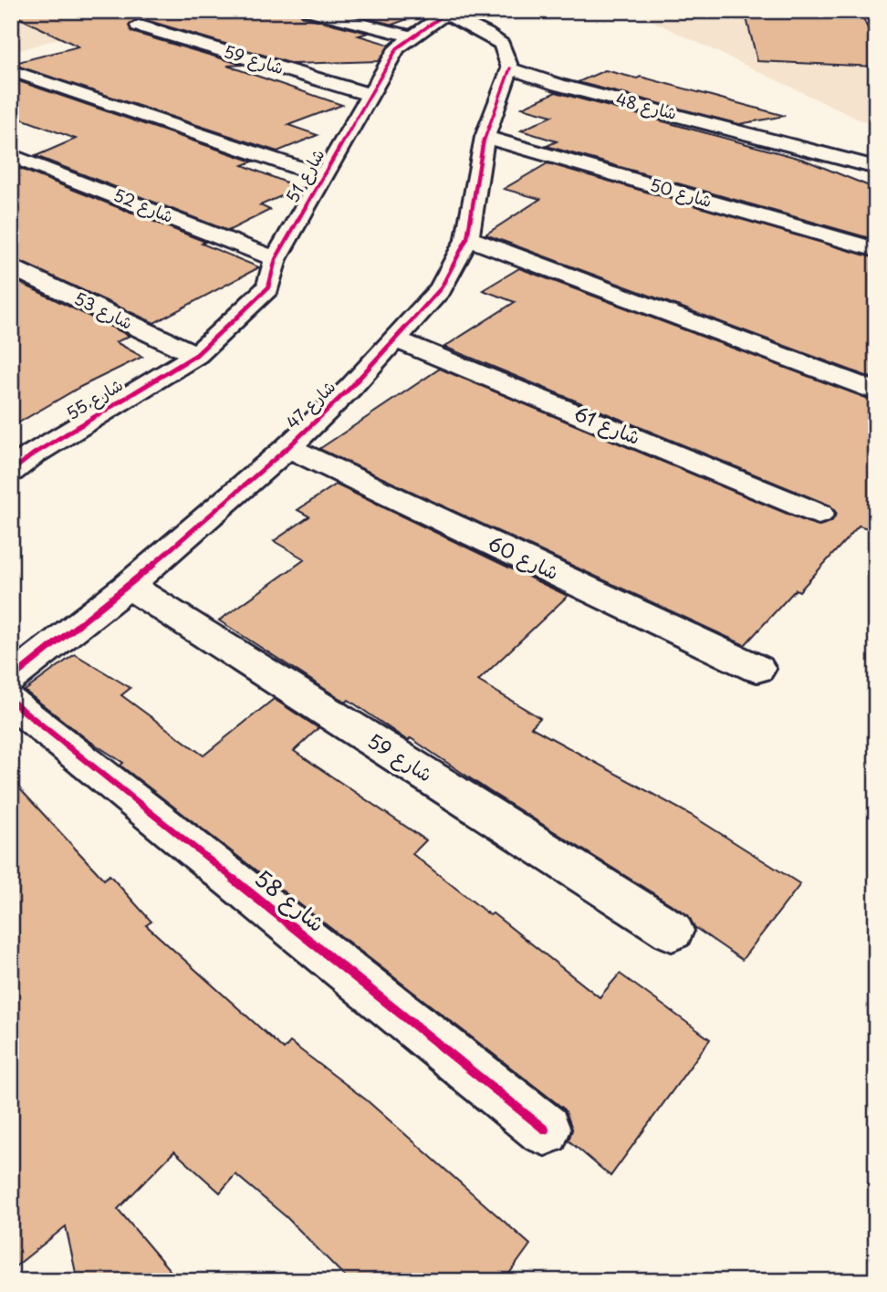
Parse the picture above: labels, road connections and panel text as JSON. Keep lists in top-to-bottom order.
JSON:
{
  "streets": {
    "street": [
      "شارع 59",
      "شارع 48",
      "شارع 51",
      "شارع 50",
      "شارع 52",
      "شارع 53",
      "شارع 55",
      "شارع 47",
      "شارع 61",
      "شارع 60",
      "شارع 58"
    ]
  },
  "crossings": [
    ["شارع 59", "شارع 51"],
    ["شارع 59", "شارع 47"],
    ["شارع 48", "شارع 47"],
    ["شارع 51", "شارع 52"],
    ["شارع 51", "شارع 53"],
    ["شارع 51", "شارع 55"],
    ["شارع 50", "شارع 47"],
    ["شارع 53", "شارع 55"],
    ["شارع 47", "شارع 61"],
    ["شارع 47", "شارع 60"]
  ]
}
